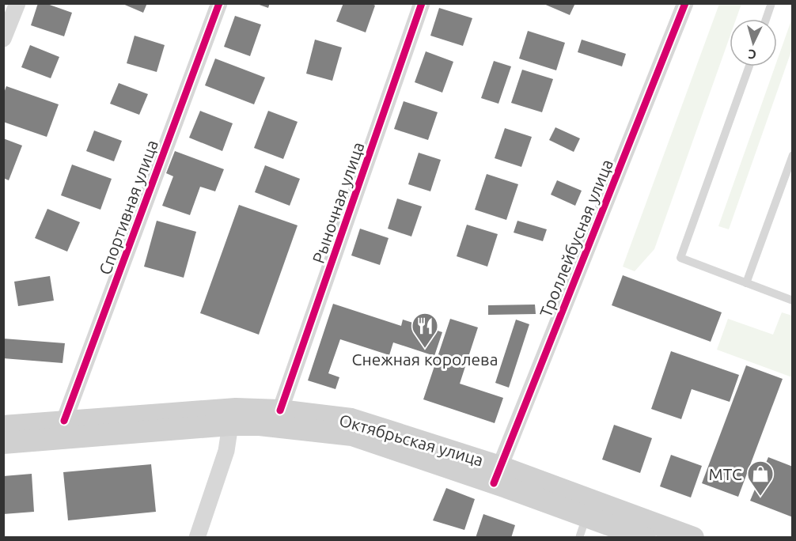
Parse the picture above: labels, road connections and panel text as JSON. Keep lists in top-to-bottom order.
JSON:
{
  "streets": {
    "main road": ["Октябрьская улица"],
    "street": ["Рыночная улица", "Спортивная улица", "Троллейбусная улица"]
  },
  "crossings": [
    ["Рыночная улица", "Октябрьская улица"],
    ["Спортивная улица", "Октябрьская улица"],
    ["Троллейбусная улица", "Октябрьская улица"]
  ],
  "places": {
    "restaurant": ["Снежная королева"],
    "shop": ["МТС"]
  },
  "north": "bottom"
}
